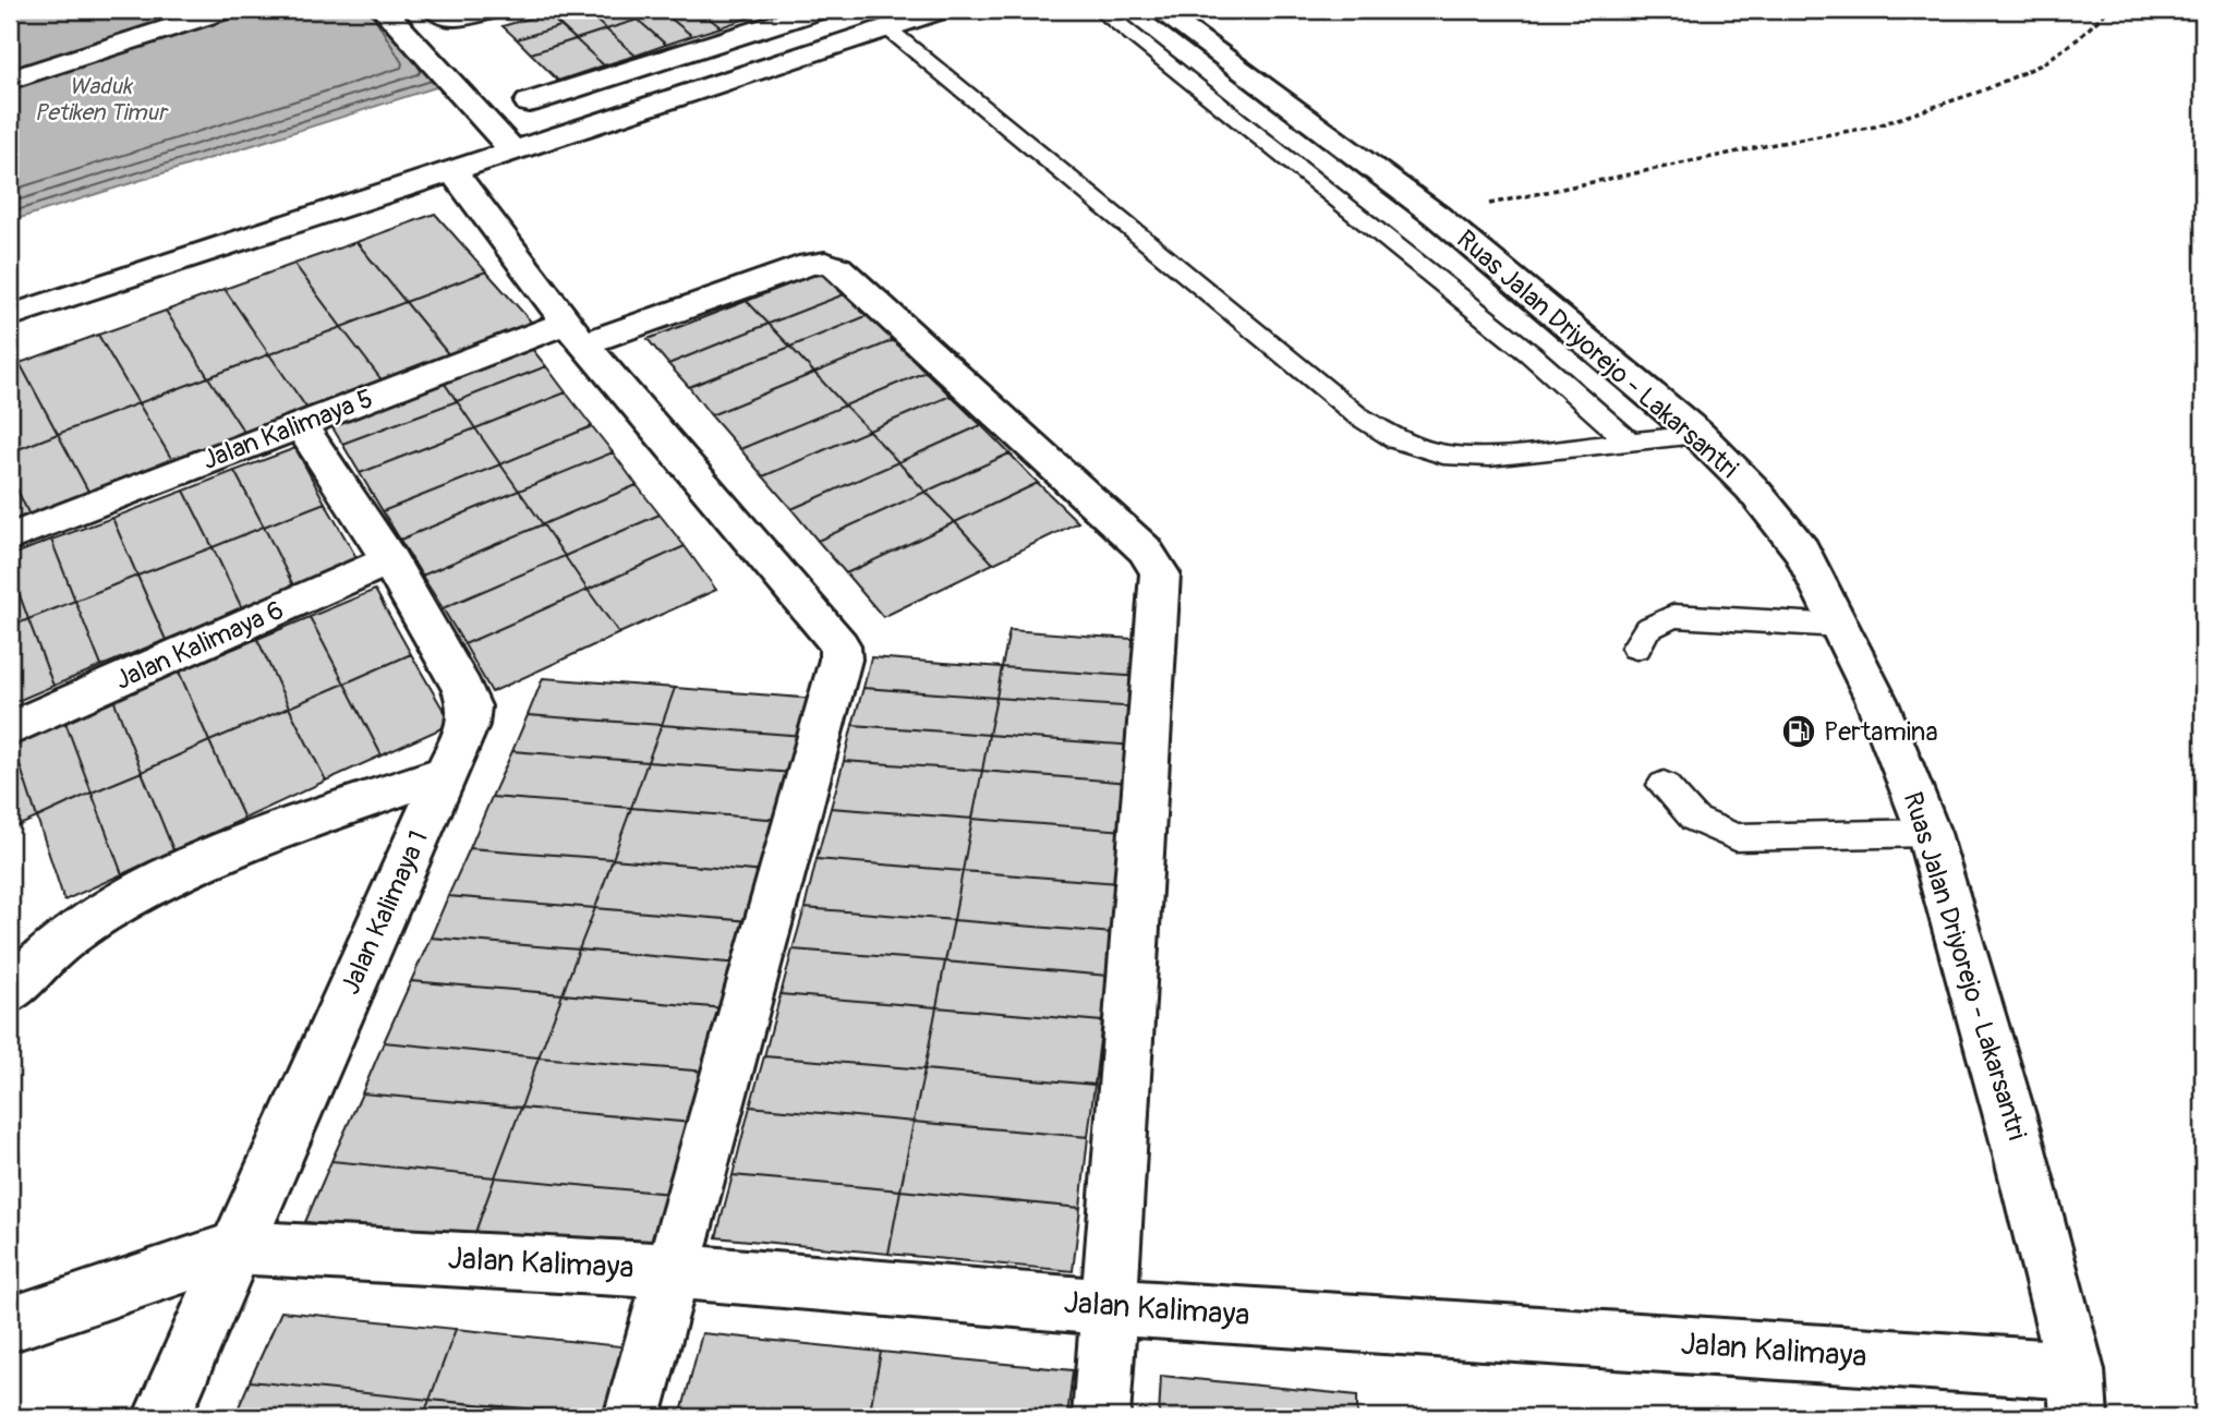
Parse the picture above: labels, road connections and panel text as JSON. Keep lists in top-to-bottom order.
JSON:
{
  "streets": {
    "street": [
      "Ruas Jalan Driyorejo - Lakarsantri",
      "Jalan Kalimaya 5",
      "Jalan Kalimaya 6",
      "Jalan Kalimaya 1",
      "Jalan Kalimaya"
    ]
  },
  "crossings": [
    ["Ruas Jalan Driyorejo - Lakarsantri", "Jalan Kalimaya"],
    ["Jalan Kalimaya 5", "Jalan Kalimaya 1"],
    ["Jalan Kalimaya 5", "Jalan Kalimaya"],
    ["Jalan Kalimaya 6", "Jalan Kalimaya 1"],
    ["Jalan Kalimaya 1", "Jalan Kalimaya"]
  ],
  "water": ["Waduk Petiken Timur"],
  "places": {
    "fuel station": ["Pertamina"]
  }
}
